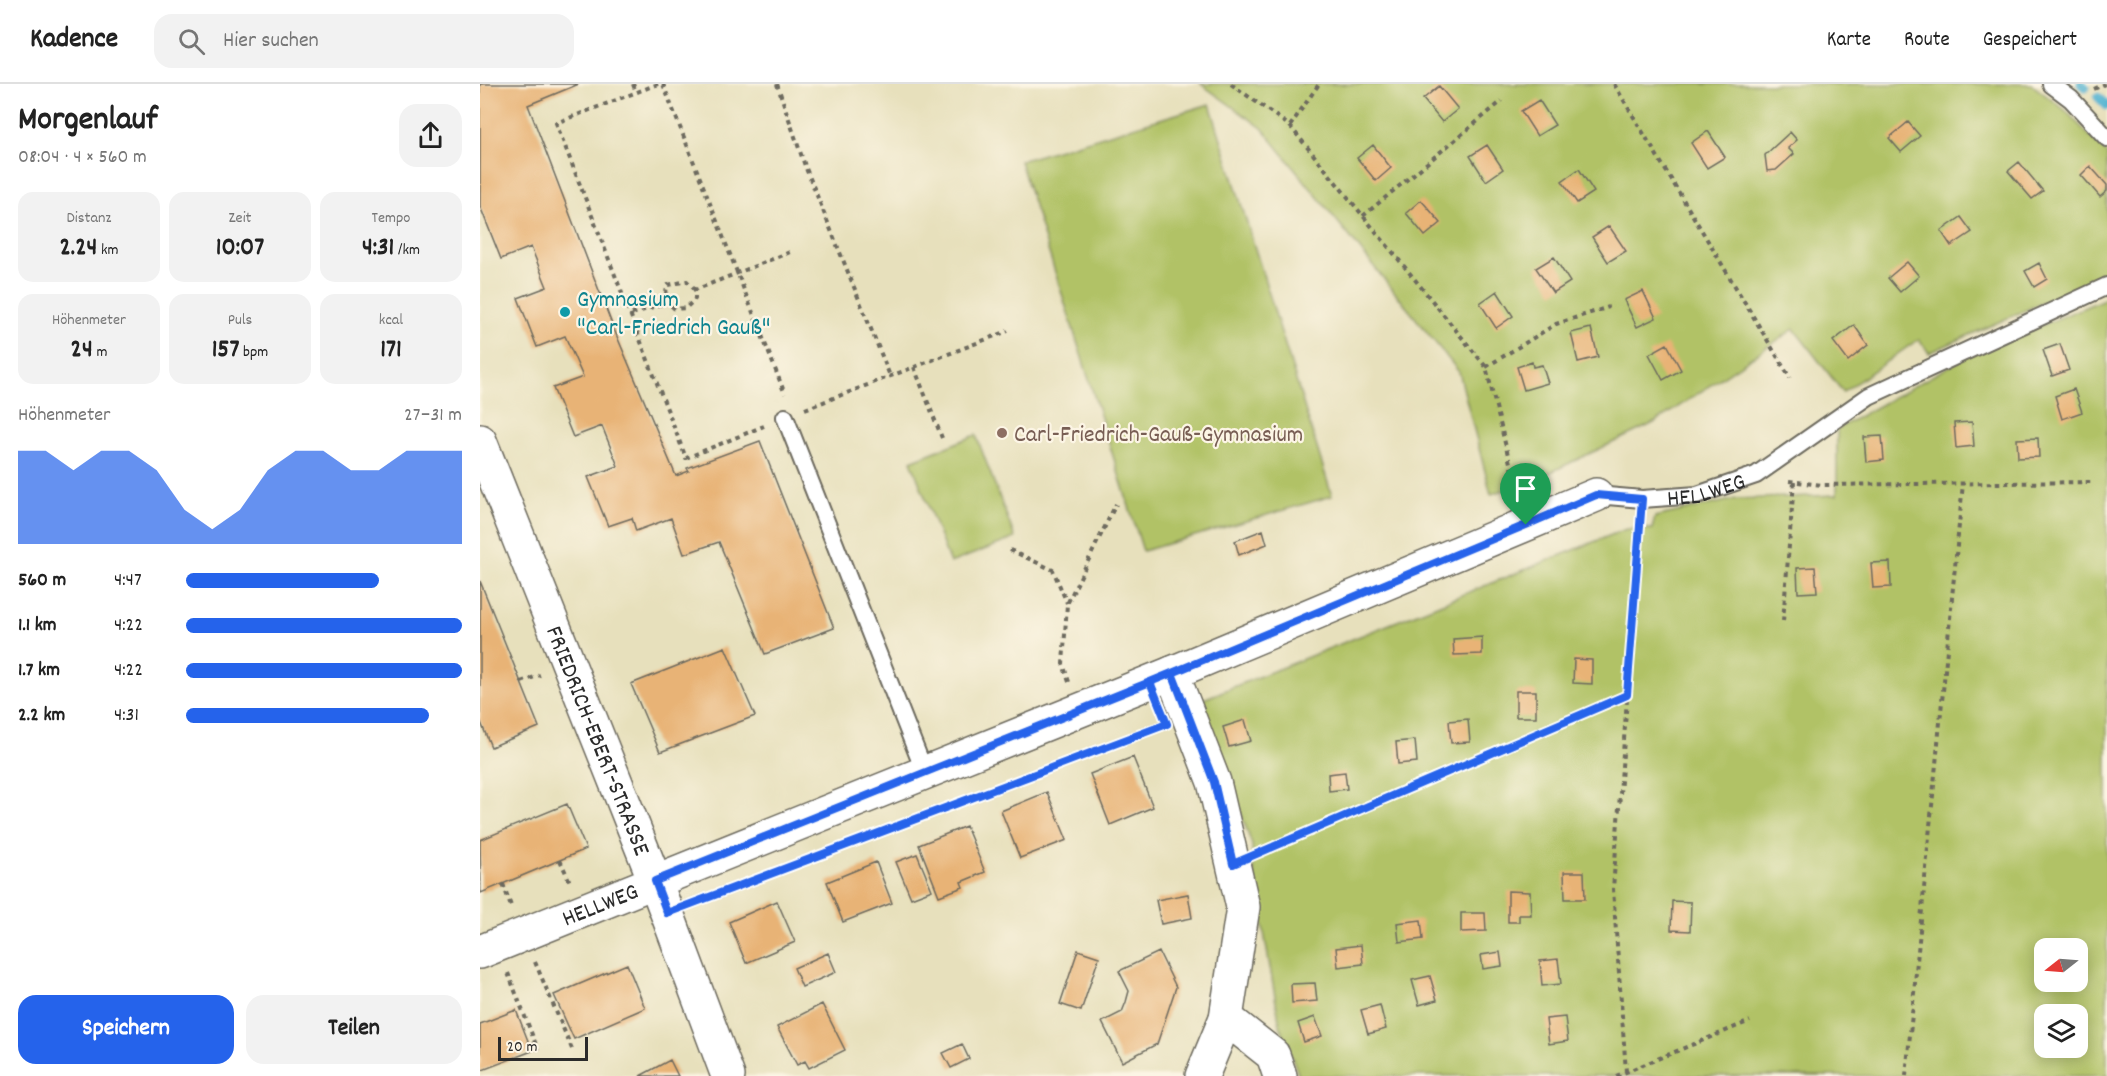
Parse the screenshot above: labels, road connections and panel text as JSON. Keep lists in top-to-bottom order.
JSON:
{
  "streets": {
    "street": ["HELLWEG", "FRIEDRICH-EBERT-STRASSE"]
  },
  "crossings": [
    ["HELLWEG", "FRIEDRICH-EBERT-STRASSE"]
  ],
  "places": ["Gymnasium \"Carl-Friedrich Gauß\"", "Carl-Friedrich-Gauß-Gymnasium"],
  "scale_bar": "20 m",
  "north": "left",
  "page": {
    "header": "Kadence",
    "search": "Hier suchen",
    "nav": ["Karte", "Route", "Gespeichert"],
    "heading": ["Morgenlauf", "08:04 · 4 × 560 m"],
    "stats": [
      ["Distanz", "2.24 km"],
      ["Zeit", "10:07"],
      ["Tempo", "4:31 /km"],
      ["Höhenmeter", "24 m"],
      ["Puls", "157 bpm"],
      ["kcal", "171"]
    ],
    "chart": ["Höhenmeter", "27–31 m"],
    "list": [
      {
        "name": "560 m",
        "note": "4:47"
      },
      {
        "name": "1.1 km",
        "note": "4:22"
      },
      {
        "name": "1.7 km",
        "note": "4:22"
      },
      {
        "name": "2.2 km",
        "note": "4:31"
      }
    ],
    "buttons": ["Speichern", "Teilen"],
    "scale": "20 m"
  }
}
